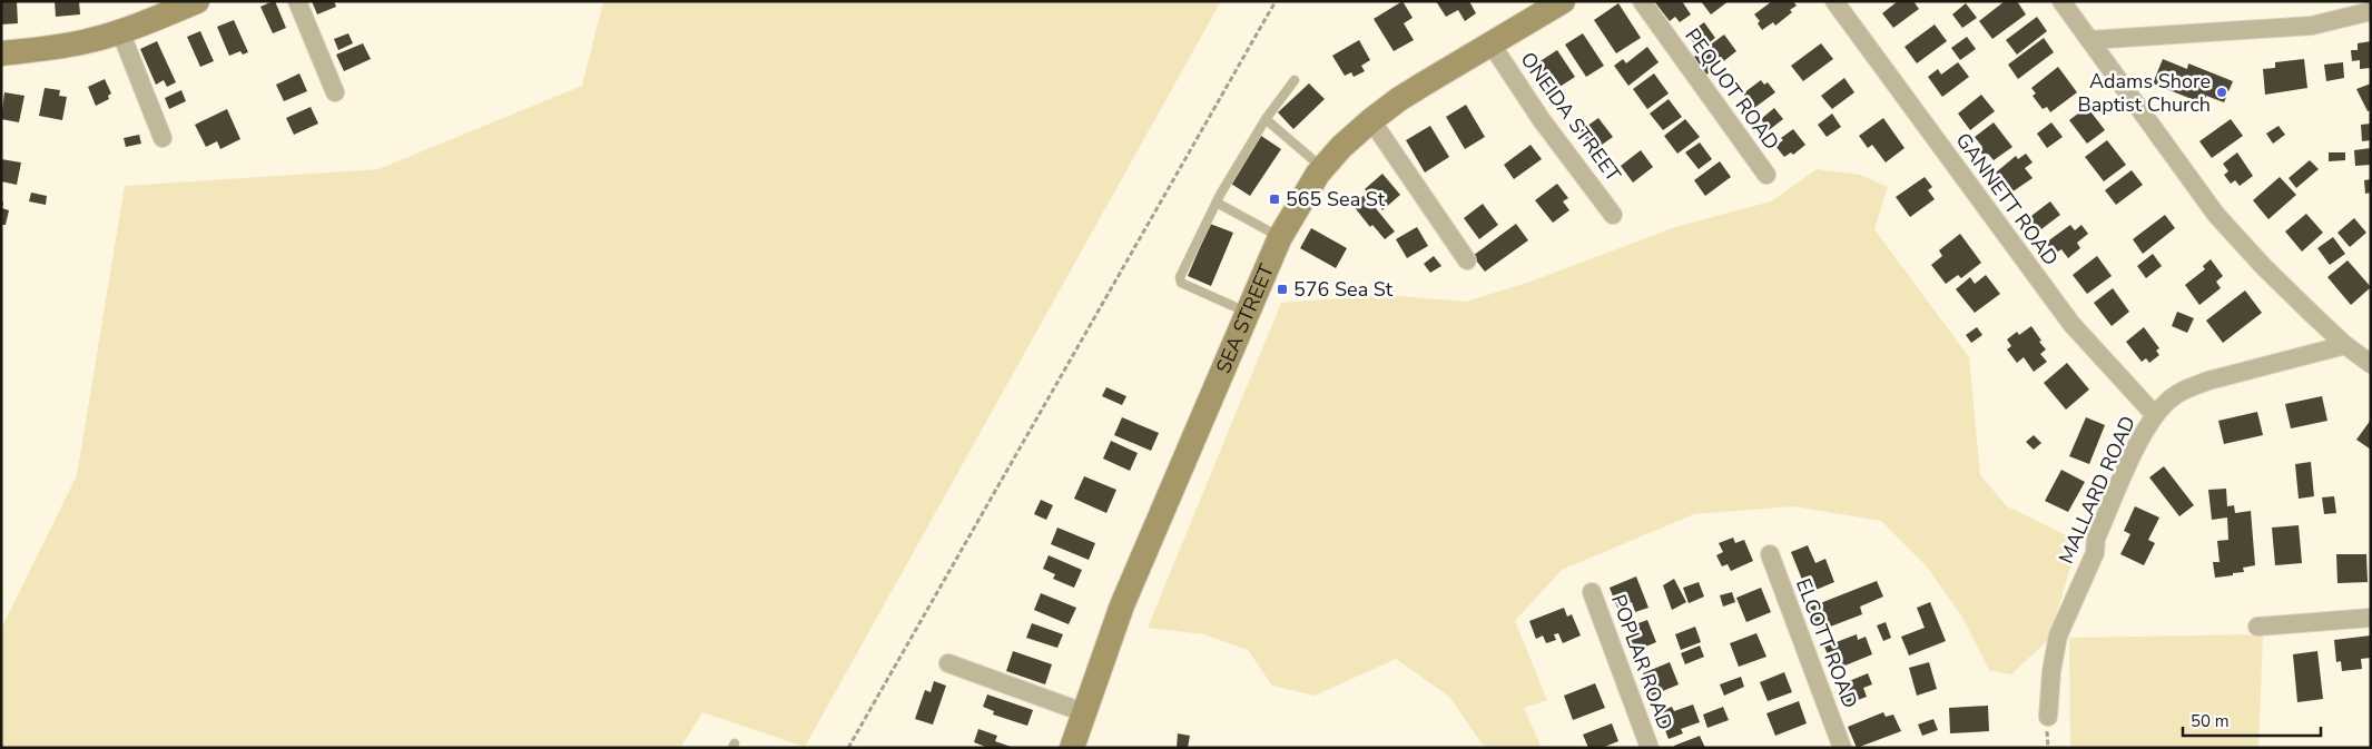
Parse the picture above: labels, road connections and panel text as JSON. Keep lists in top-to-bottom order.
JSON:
{
  "streets": {
    "main road": ["SEA STREET"],
    "street": [
      "PEQUOT ROAD",
      "ONEIDA STREET",
      "GANNETT ROAD",
      "MALLARD ROAD",
      "ELCOTT ROAD",
      "POPLAR ROAD"
    ]
  },
  "crossings": [
    ["ONEIDA STREET", "SEA STREET"],
    ["GANNETT ROAD", "MALLARD ROAD"]
  ],
  "places": {
    "other": ["Adams Shore Baptist Church"],
    "transit": ["565 Sea St", "576 Sea St"]
  },
  "scale_bar": "50 m"
}
